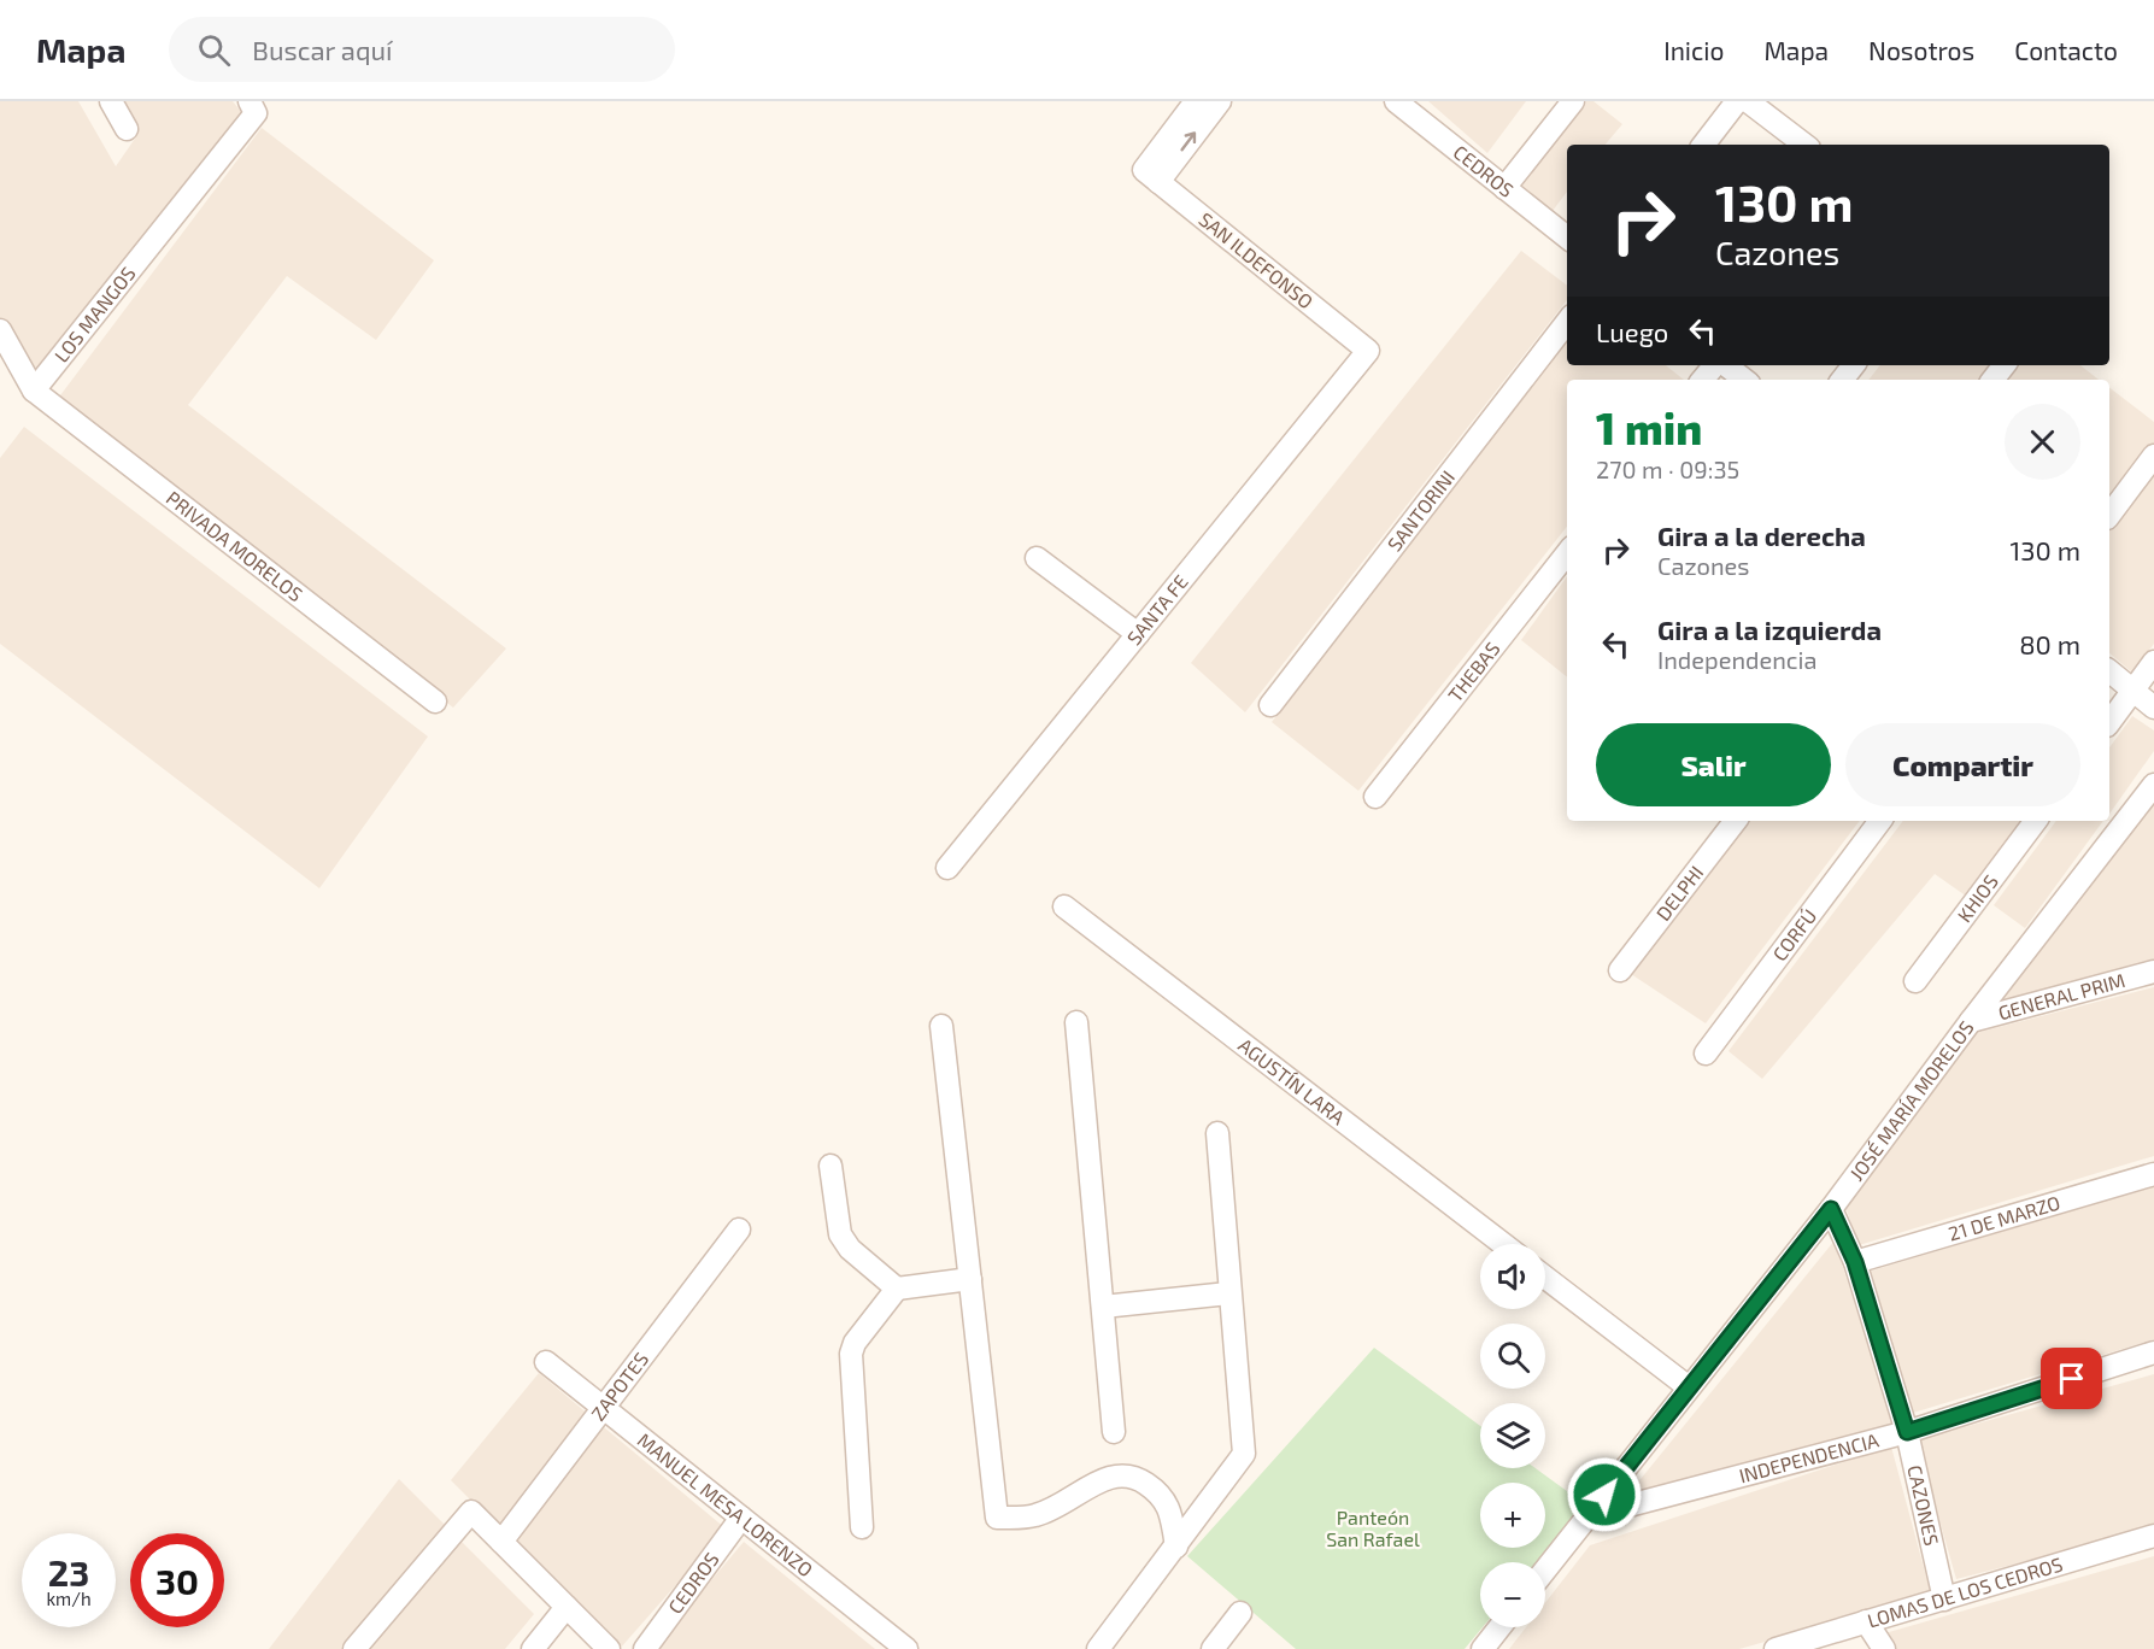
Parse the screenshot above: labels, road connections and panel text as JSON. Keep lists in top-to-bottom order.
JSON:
{
  "streets": {
    "street": [
      "CEDROS",
      "SAN ILDEFONSO",
      "LOS MANGOS",
      "SANTORINI",
      "PRIVADA MORELOS",
      "SANTA FE",
      "THEBAS",
      "DELPHI",
      "KHIOS",
      "CORFÚ",
      "GENERAL PRIM",
      "AGUSTÍN LARA",
      "JOSÉ MARÍA MORELOS",
      "21 DE MARZO",
      "ZAPOTES",
      "INDEPENDENCIA",
      "MANUEL MESA LORENZO",
      "CAZONES",
      "LOMAS DE LOS CEDROS"
    ]
  },
  "crossings": [
    ["CEDROS", "MANUEL MESA LORENZO"],
    ["SAN ILDEFONSO", "SANTA FE"],
    ["LOS MANGOS", "PRIVADA MORELOS"],
    ["GENERAL PRIM", "JOSÉ MARÍA MORELOS"],
    ["JOSÉ MARÍA MORELOS", "INDEPENDENCIA"],
    ["JOSÉ MARÍA MORELOS", "CAZONES"],
    ["21 DE MARZO", "CAZONES"],
    ["ZAPOTES", "MANUEL MESA LORENZO"],
    ["INDEPENDENCIA", "CAZONES"],
    ["CAZONES", "LOMAS DE LOS CEDROS"]
  ],
  "parks": ["Panteón San Rafael"],
  "page": {
    "header": "Mapa",
    "search": "Buscar aquí",
    "nav": [
      "Inicio",
      "Mapa",
      "Nosotros",
      "Contacto"
    ],
    "turn": ["130 m", "Cazones"],
    "then": "Luego",
    "heading": ["1 min", "270 m · 09:35"],
    "list": [
      {
        "name": "Gira a la derecha",
        "note": "Cazones",
        "value": "130 m"
      },
      {
        "name": "Gira a la izquierda",
        "note": "Independencia",
        "value": "80 m"
      }
    ],
    "buttons": ["Salir", "Compartir"],
    "map_buttons": ["+", "−"],
    "speed": "23 km/h",
    "limit": "30"
  }
}
